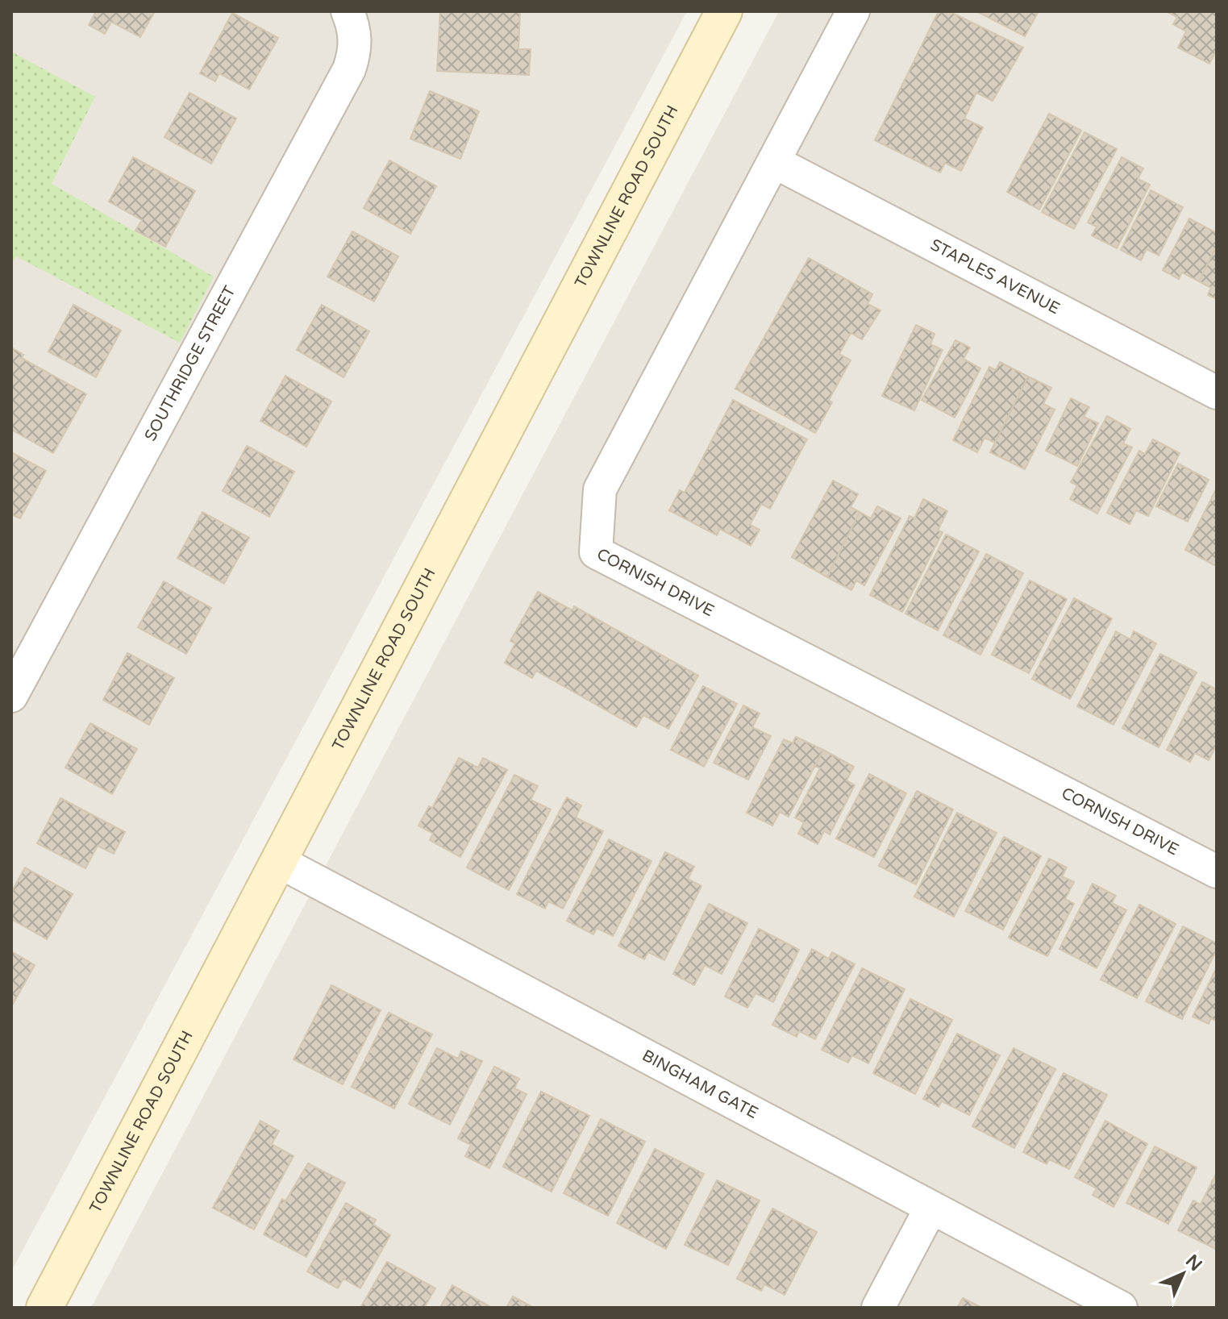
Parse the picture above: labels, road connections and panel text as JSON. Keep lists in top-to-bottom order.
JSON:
{
  "streets": {
    "street": [
      "TOWNLINE ROAD SOUTH",
      "STAPLES AVENUE",
      "SOUTHRIDGE STREET",
      "CORNISH DRIVE",
      "BINGHAM GATE"
    ]
  },
  "crossings": [
    ["TOWNLINE ROAD SOUTH", "BINGHAM GATE"],
    ["STAPLES AVENUE", "CORNISH DRIVE"]
  ],
  "north": "top right"
}
